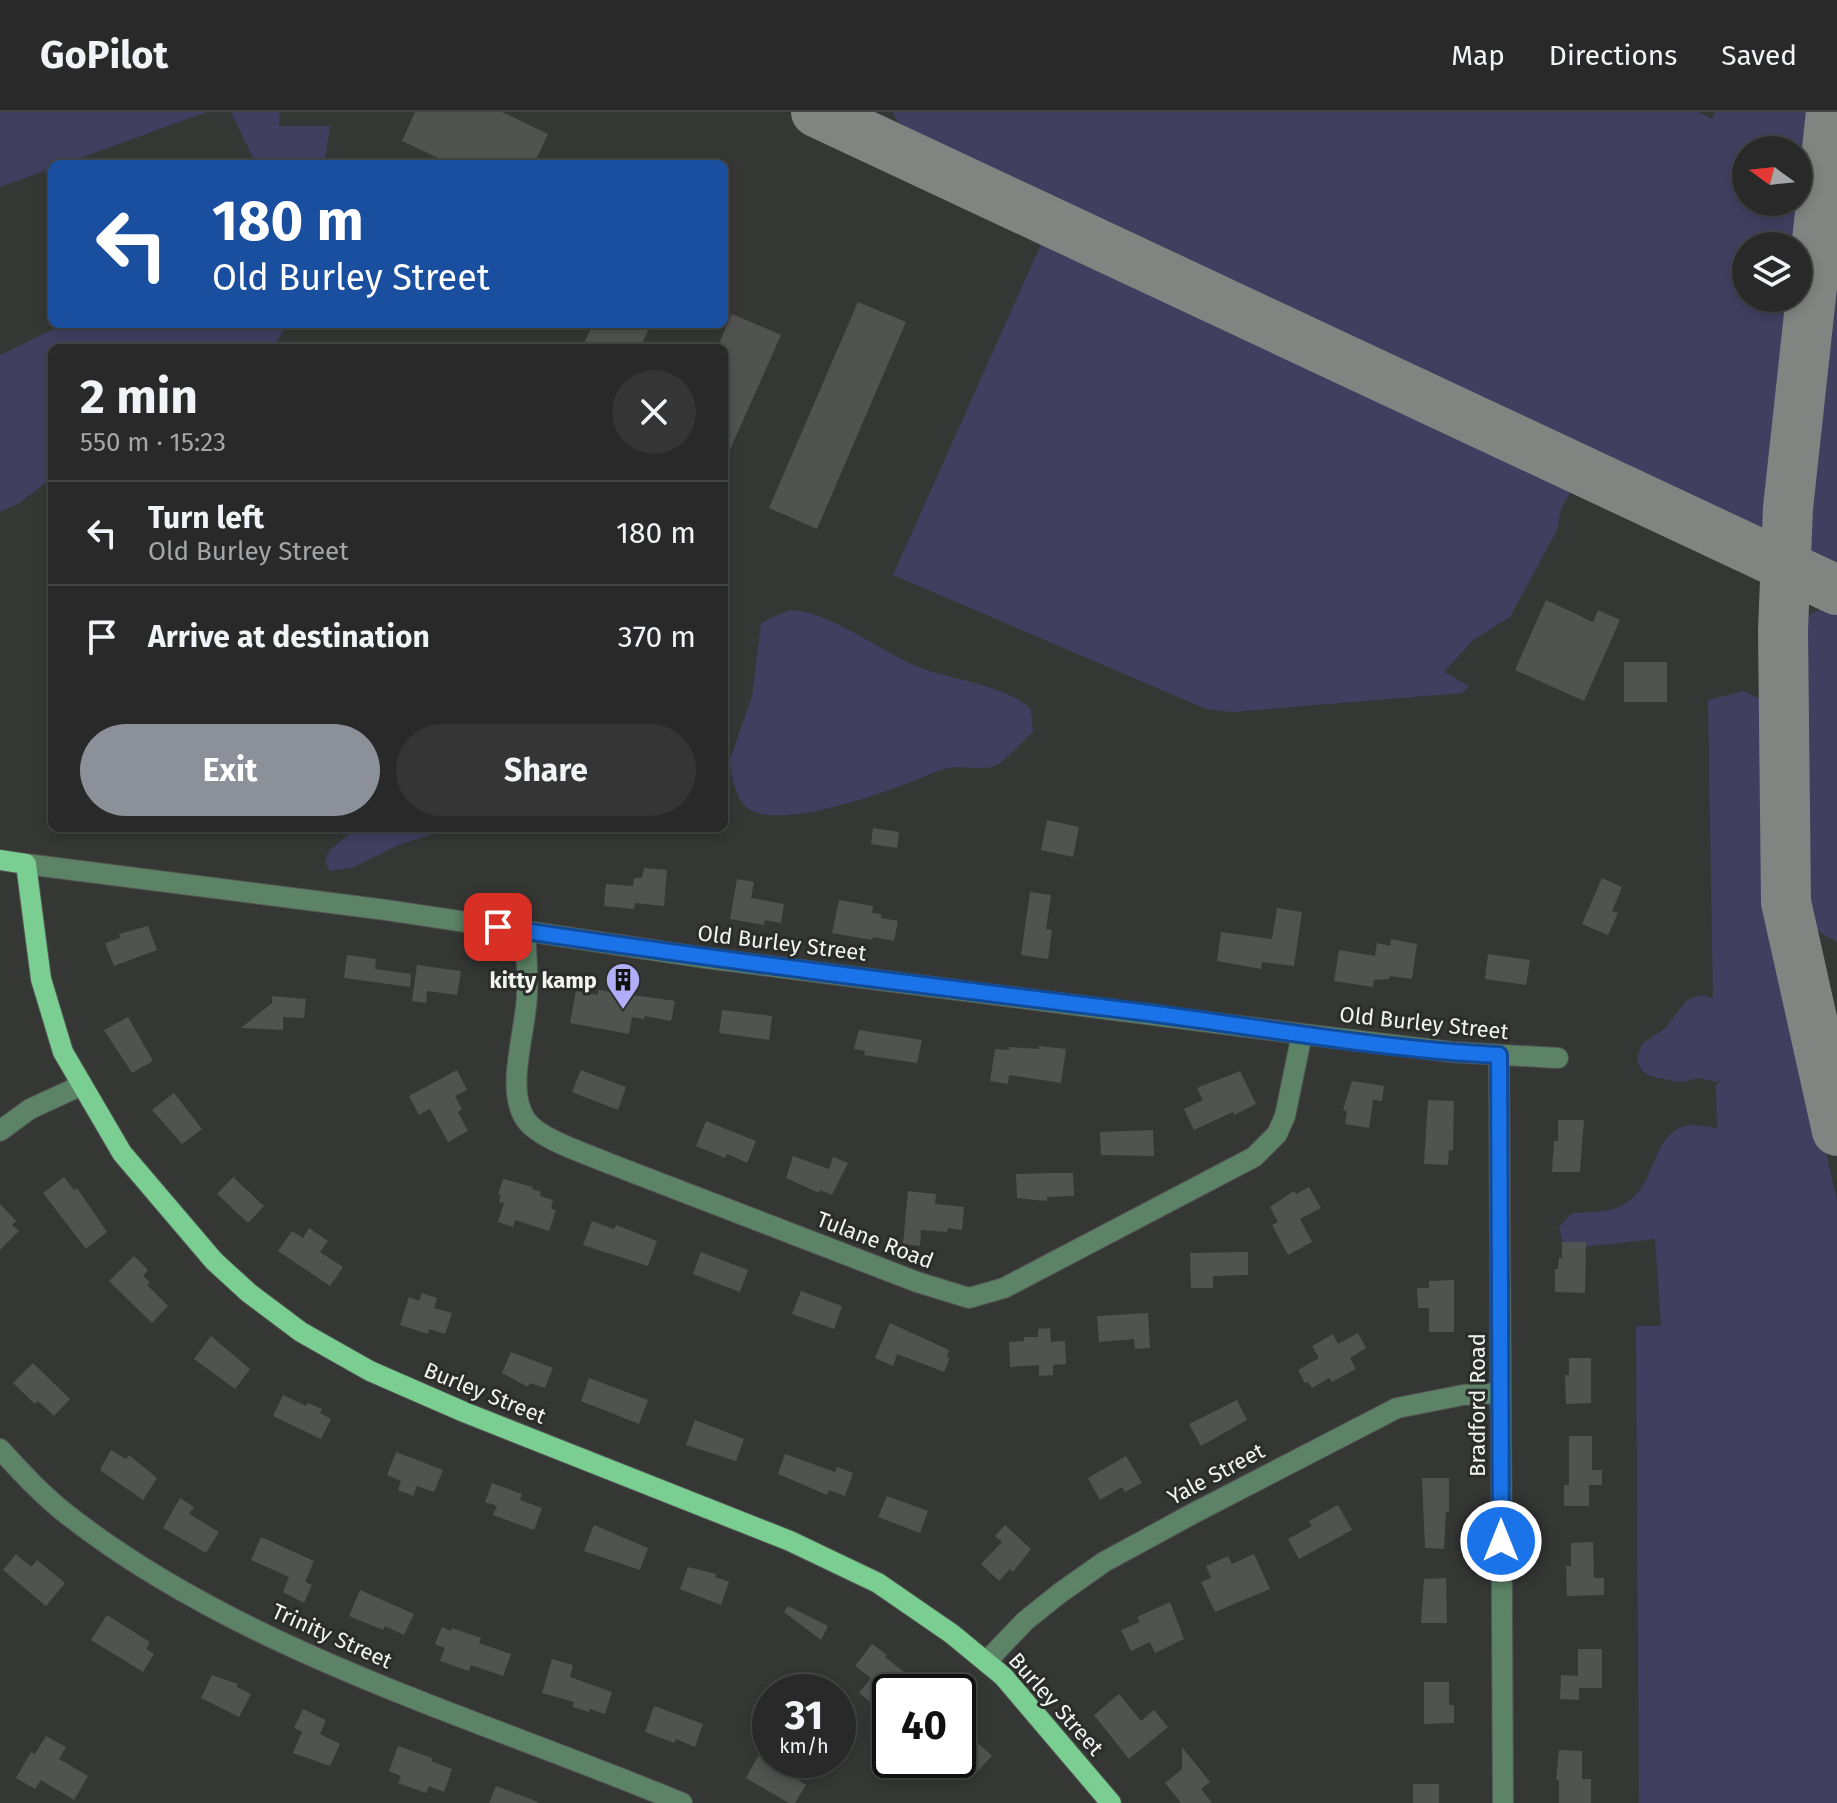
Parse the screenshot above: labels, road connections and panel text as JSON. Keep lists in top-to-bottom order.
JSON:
{
  "streets": {
    "main road": ["Old Burley Street", "Burley Street"],
    "street": [
      "Tulane Road",
      "Bradford Road",
      "Yale Street",
      "Trinity Street"
    ]
  },
  "crossings": [
    ["Old Burley Street", "Tulane Road"],
    ["Old Burley Street", "Burley Street"],
    ["Old Burley Street", "Bradford Road"],
    ["Burley Street", "Yale Street"],
    ["Bradford Road", "Yale Street"]
  ],
  "places": {
    "building": ["kitty kamp"]
  },
  "north": "left",
  "page": {
    "header": "GoPilot",
    "nav": ["Map", "Directions", "Saved"],
    "turn": ["180 m", "Old Burley Street"],
    "heading": ["2 min", "550 m · 15:23"],
    "list": [
      {
        "name": "Turn left",
        "note": "Old Burley Street",
        "value": "180 m"
      },
      {
        "name": "Arrive at destination",
        "value": "370 m"
      }
    ],
    "buttons": ["Exit", "Share"],
    "speed": "31 km/h",
    "limit": "40"
  }
}
